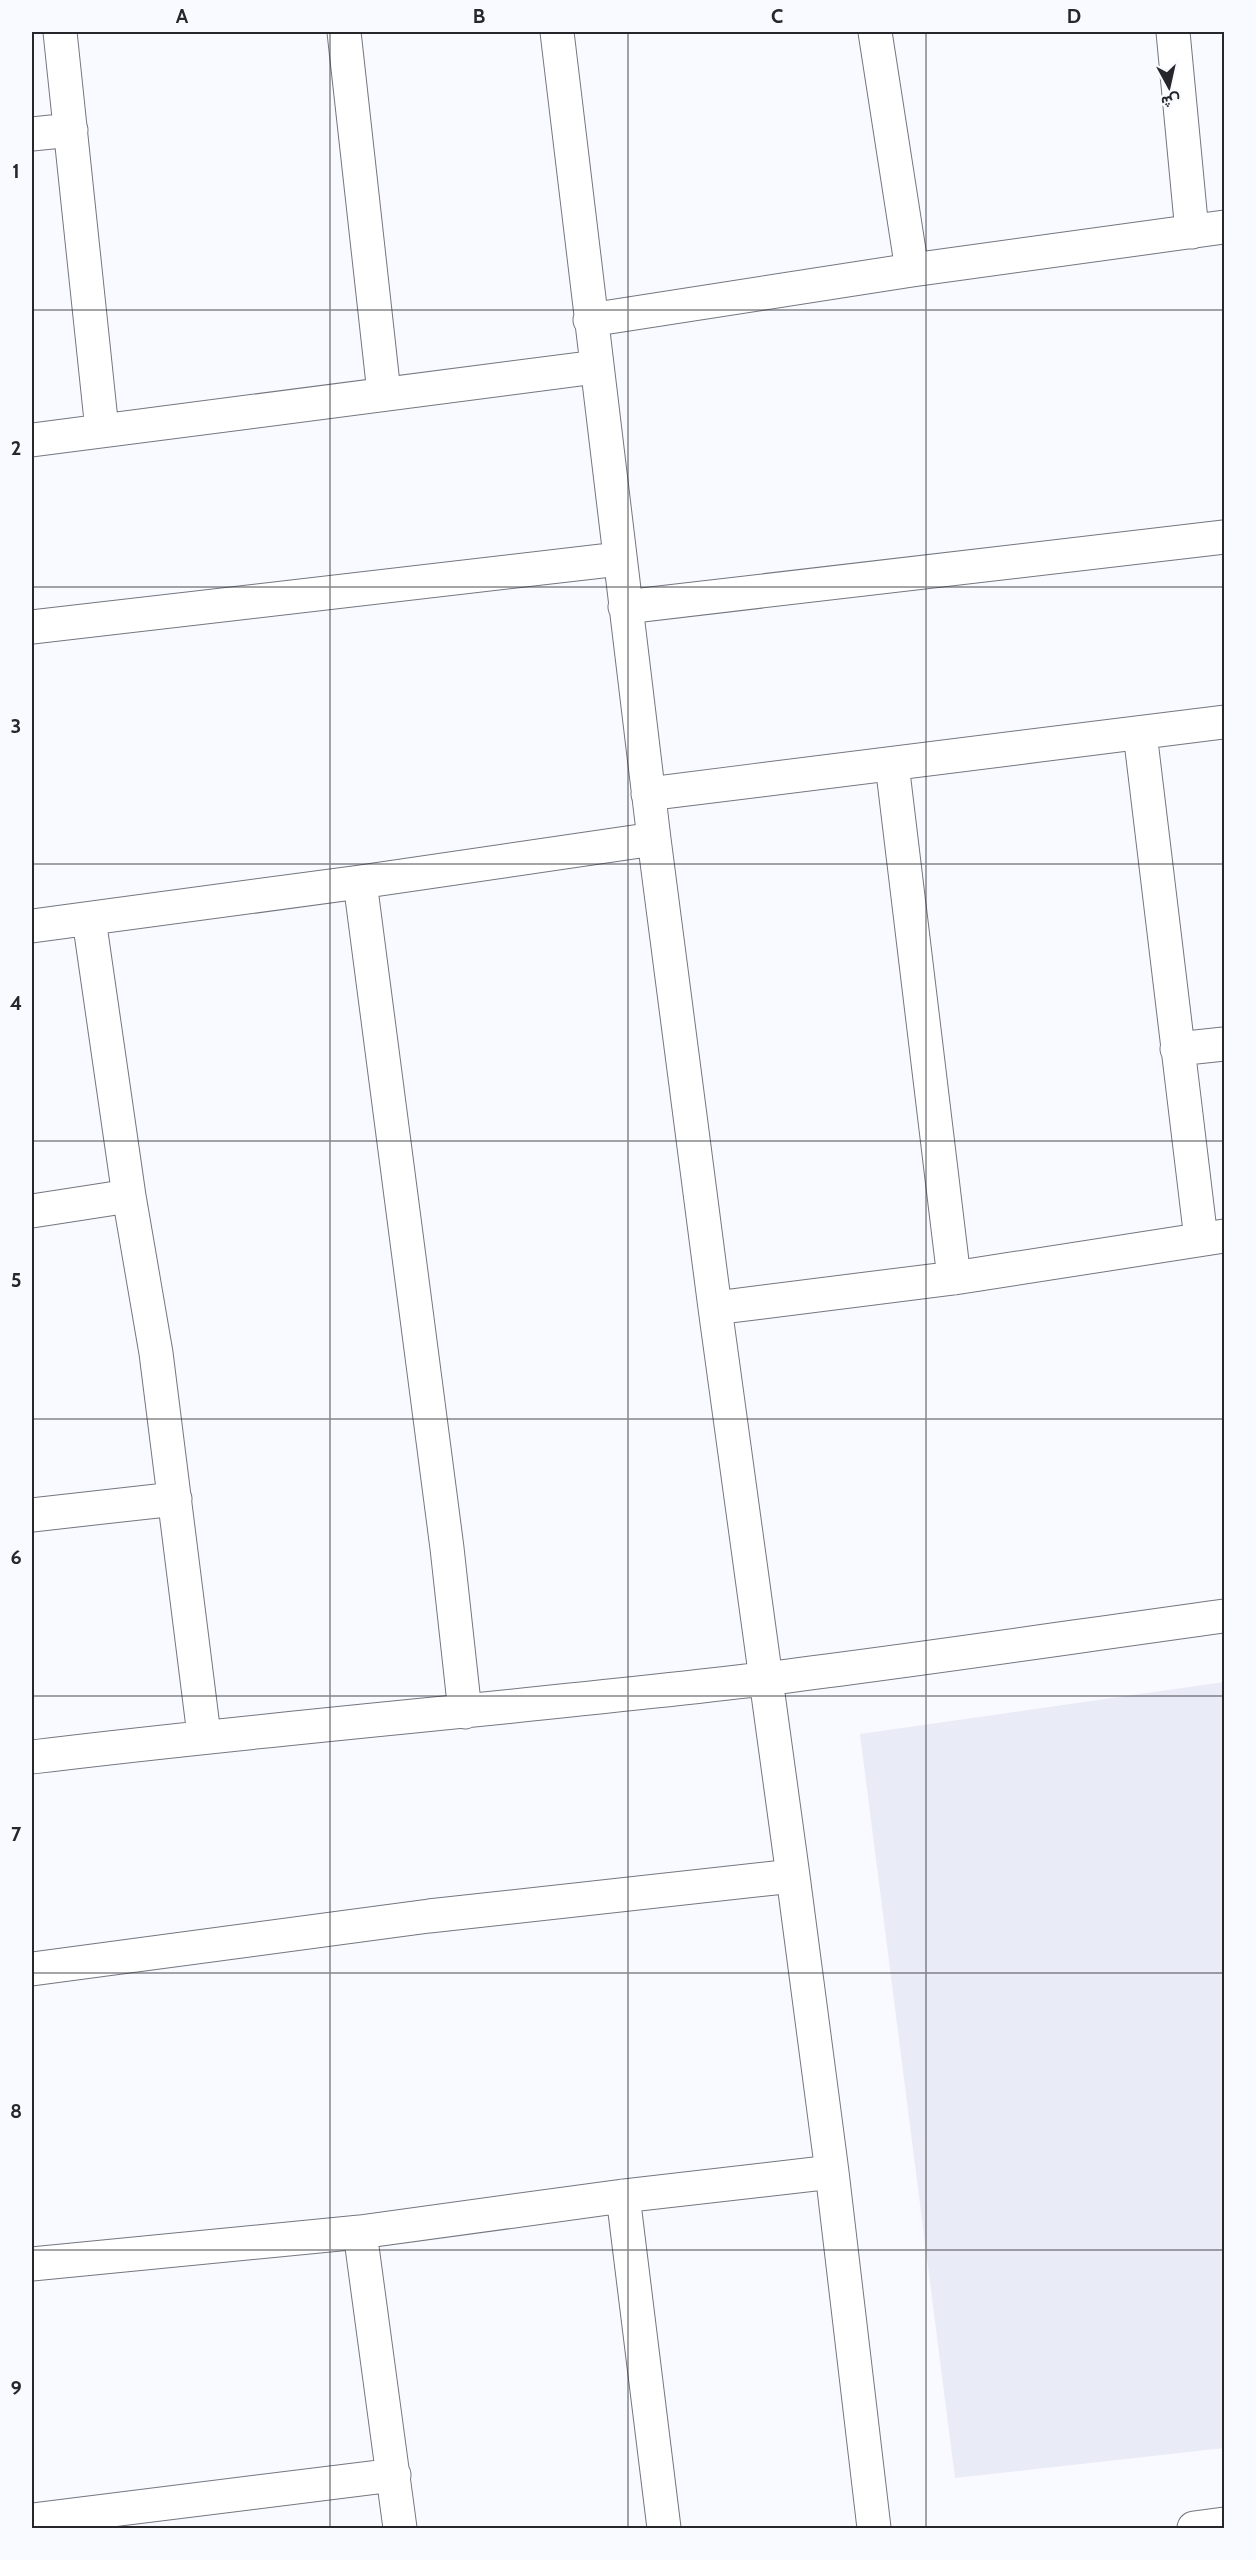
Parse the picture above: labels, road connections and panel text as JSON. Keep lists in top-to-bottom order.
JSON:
{
  "north": "bottom",
  "grid": {
    "columns": [
      "A",
      "B",
      "C",
      "D"
    ],
    "rows": [
      "1",
      "2",
      "3",
      "4",
      "5",
      "6",
      "7",
      "8",
      "9"
    ]
  }
}
